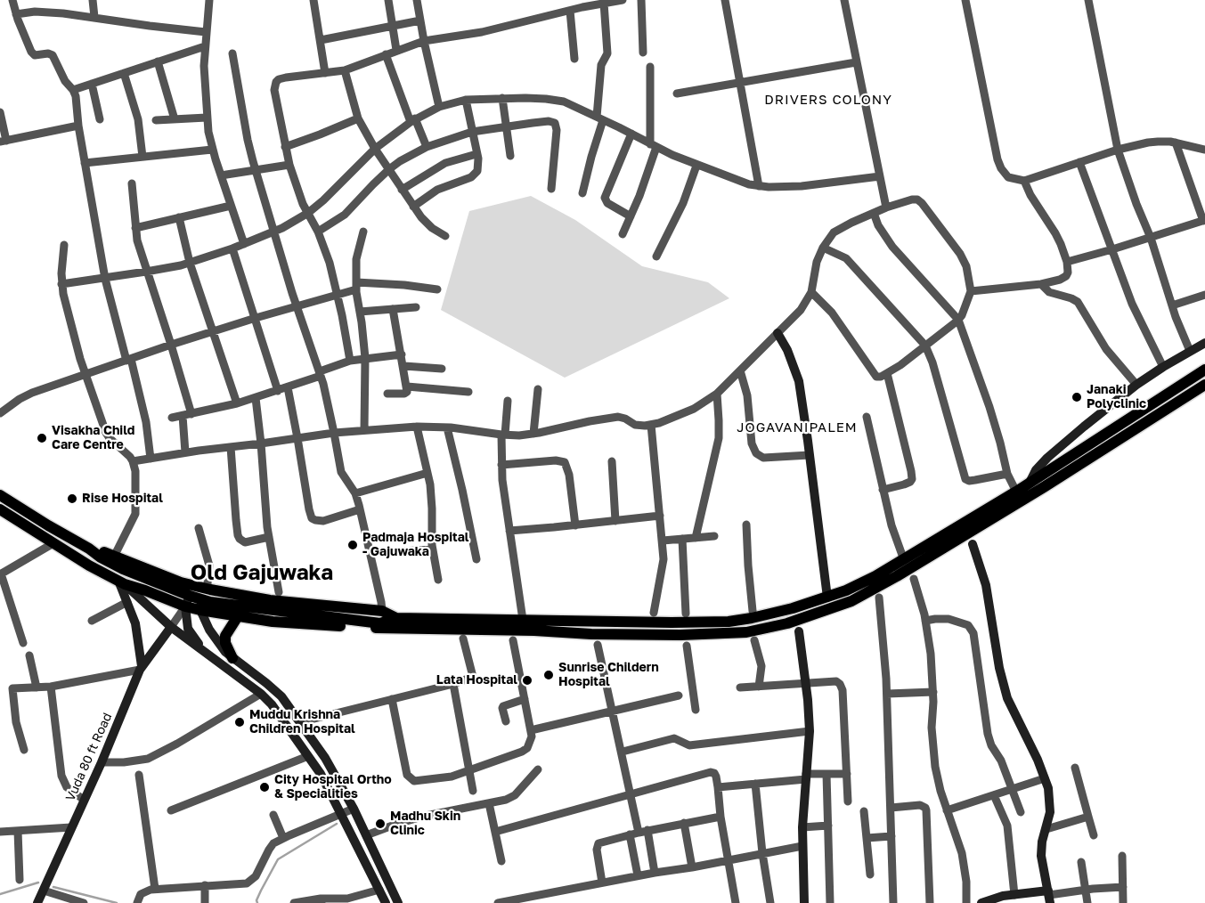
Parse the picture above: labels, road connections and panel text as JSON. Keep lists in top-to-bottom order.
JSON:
{
  "streets": {
    "street": ["Vuda 80 ft Road"]
  },
  "districts": ["DRIVERS COLONY", "JOGAVANIPALEM", "Old Gajuwaka"],
  "places": [
    "Janaki Polyclinic",
    "Visakha Child Care Centre",
    "Rise Hospital",
    "Padmaja Hospital - Gajuwaka",
    "Sunrise Childern Hospital",
    "Lata Hospital",
    "Muddu Krishna Children Hospital",
    "City Hospital Ortho & Specialities",
    "Madhu Skin Clinic"
  ]
}
